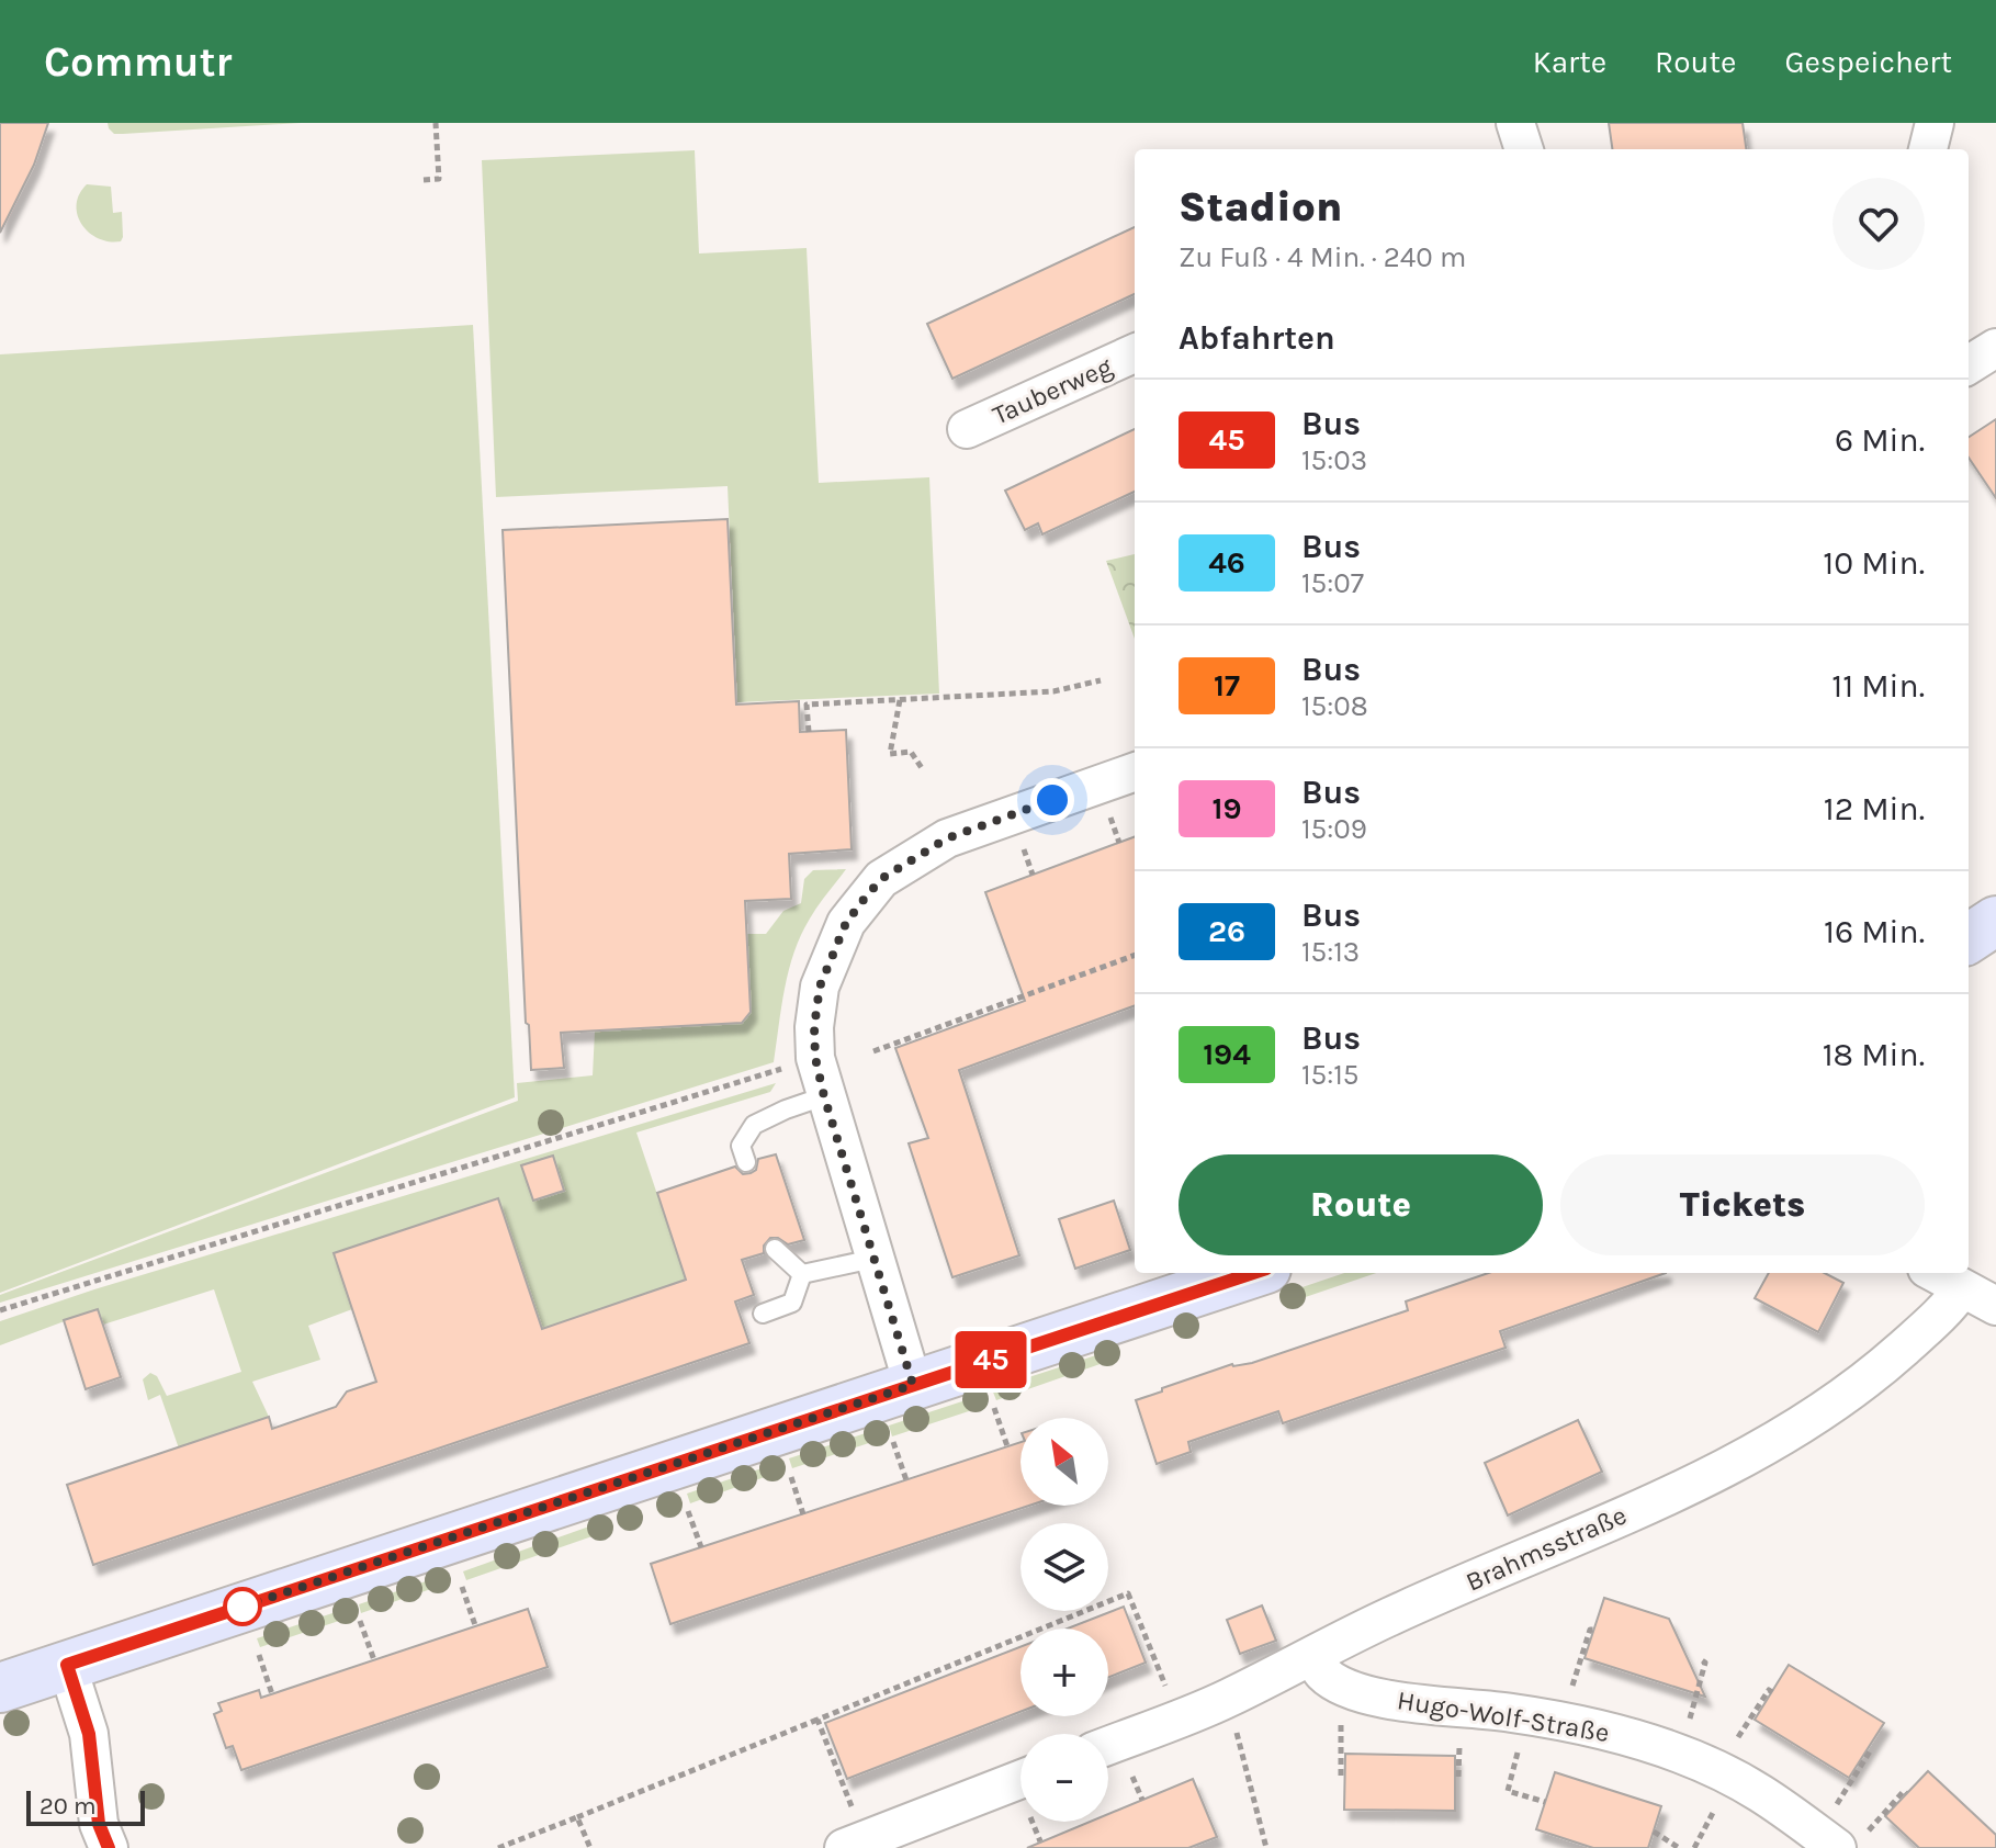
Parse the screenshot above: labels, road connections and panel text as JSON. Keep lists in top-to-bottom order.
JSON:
{
  "streets": {
    "street": ["Tauberweg", "Brahmsstraße", "Hugo-Wolf-Straße"]
  },
  "crossings": [
    ["Brahmsstraße", "Hugo-Wolf-Straße"]
  ],
  "lines": ["bus line 45"],
  "scale_bar": "20 m",
  "north": "top left",
  "page": {
    "header": "Commutr",
    "nav": ["Karte", "Route", "Gespeichert"],
    "on_map": "45",
    "heading": [
      ["Stadion", "Zu Fuß · 4 Min. · 240 m"],
      "Abfahrten"
    ],
    "list": [
      {
        "mark": "45",
        "name": "Bus",
        "note": "15:03",
        "value": "6 Min."
      },
      {
        "mark": "46",
        "name": "Bus",
        "note": "15:07",
        "value": "10 Min."
      },
      {
        "mark": "17",
        "name": "Bus",
        "note": "15:08",
        "value": "11 Min."
      },
      {
        "mark": "19",
        "name": "Bus",
        "note": "15:09",
        "value": "12 Min."
      },
      {
        "mark": "26",
        "name": "Bus",
        "note": "15:13",
        "value": "16 Min."
      },
      {
        "mark": "194",
        "name": "Bus",
        "note": "15:15",
        "value": "18 Min."
      }
    ],
    "buttons": ["Route", "Tickets"],
    "map_buttons": ["+", "−"],
    "scale": "20 m"
  }
}
